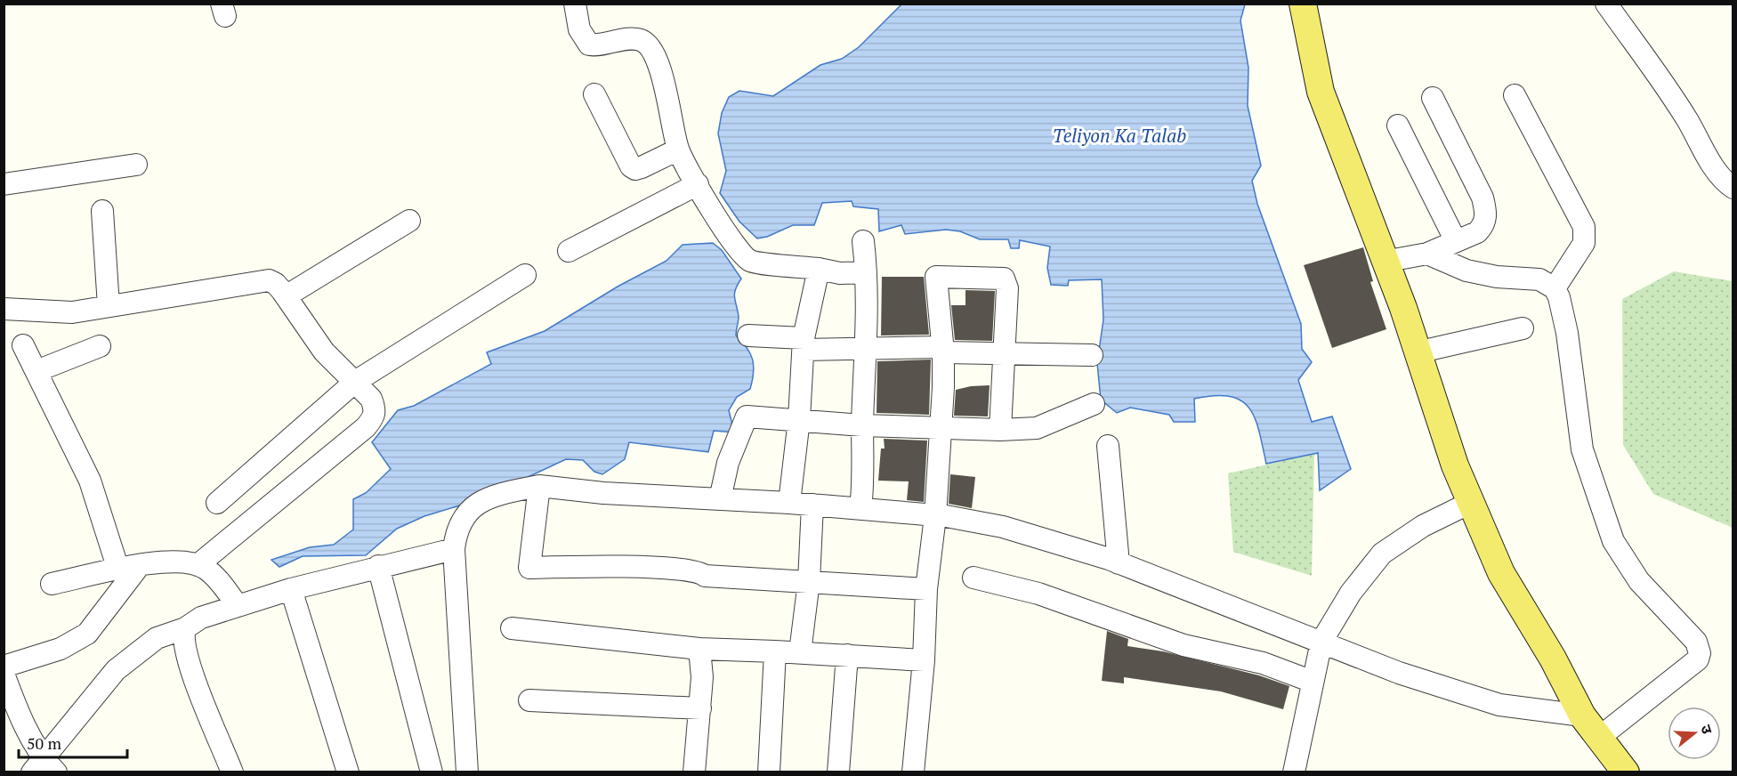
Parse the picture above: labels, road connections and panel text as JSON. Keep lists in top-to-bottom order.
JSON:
{
  "water": ["Teliyon Ka Talab"],
  "scale_bar": "50 m",
  "north": "right"
}
